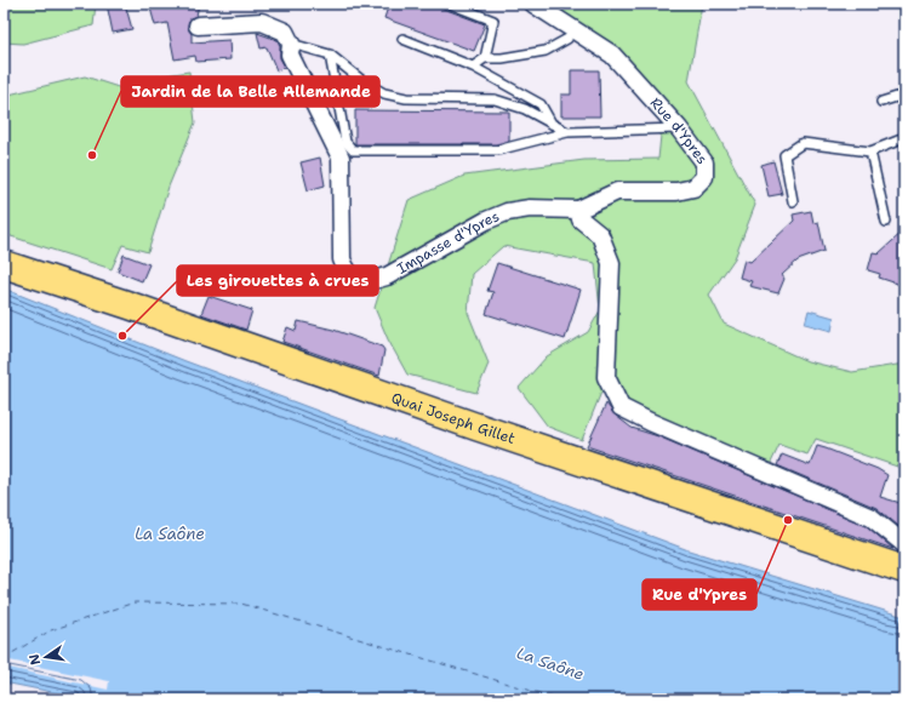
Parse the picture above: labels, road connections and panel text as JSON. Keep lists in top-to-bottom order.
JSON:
{
  "streets": {
    "main road": ["Quai Joseph Gillet"],
    "street": ["Rue d'Ypres", "Impasse d'Ypres"]
  },
  "crossings": [
    ["Rue d'Ypres", "Impasse d'Ypres"]
  ],
  "water": ["La Saône"],
  "places": ["Jardin de la Belle Allemande", "Les girouettes à crues", "Rue d'Ypres"],
  "north": "left"
}
